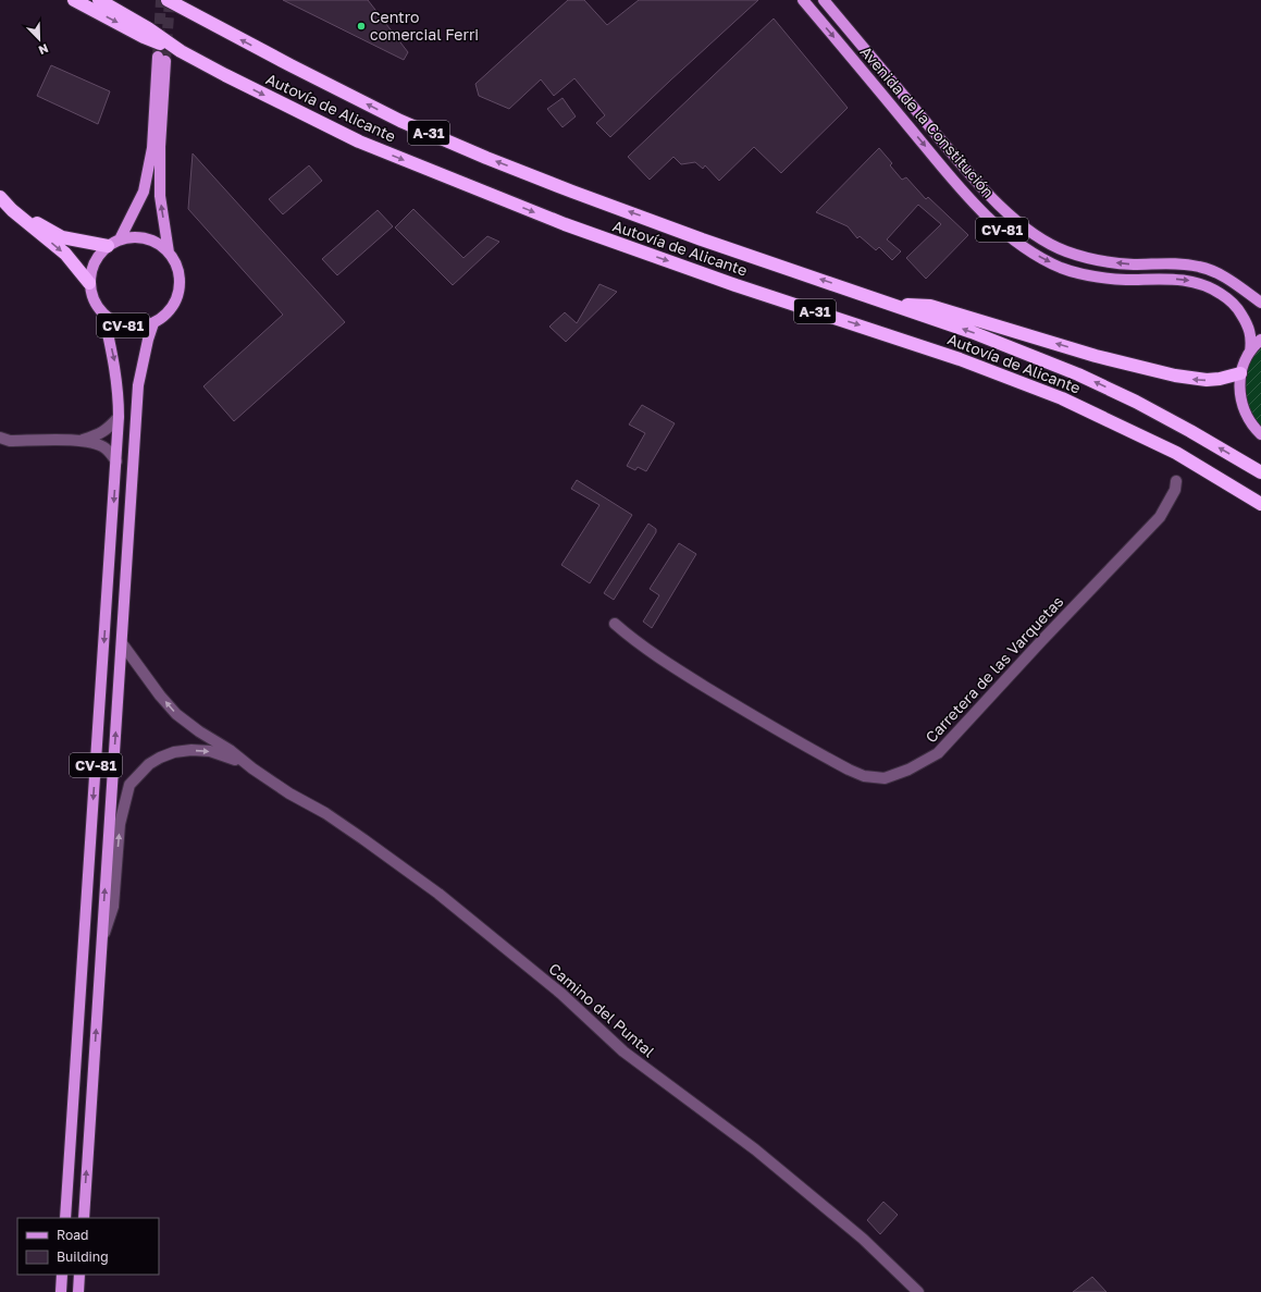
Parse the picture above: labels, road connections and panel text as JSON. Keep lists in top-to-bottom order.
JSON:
{
  "streets": {
    "highway": ["Autovía de Alicante", "A-31"],
    "main road": ["Avenida de la Constitución", "CV-81"],
    "street": ["Carretera de las Varquetas", "Camino del Puntal"]
  },
  "crossings": [
    ["Avenida de la Constitución", "CV-81"],
    ["CV-81", "Camino del Puntal"]
  ],
  "places": ["Centro comercial Ferri"],
  "legend": ["Road", "Building"],
  "north": "bottom right"
}
